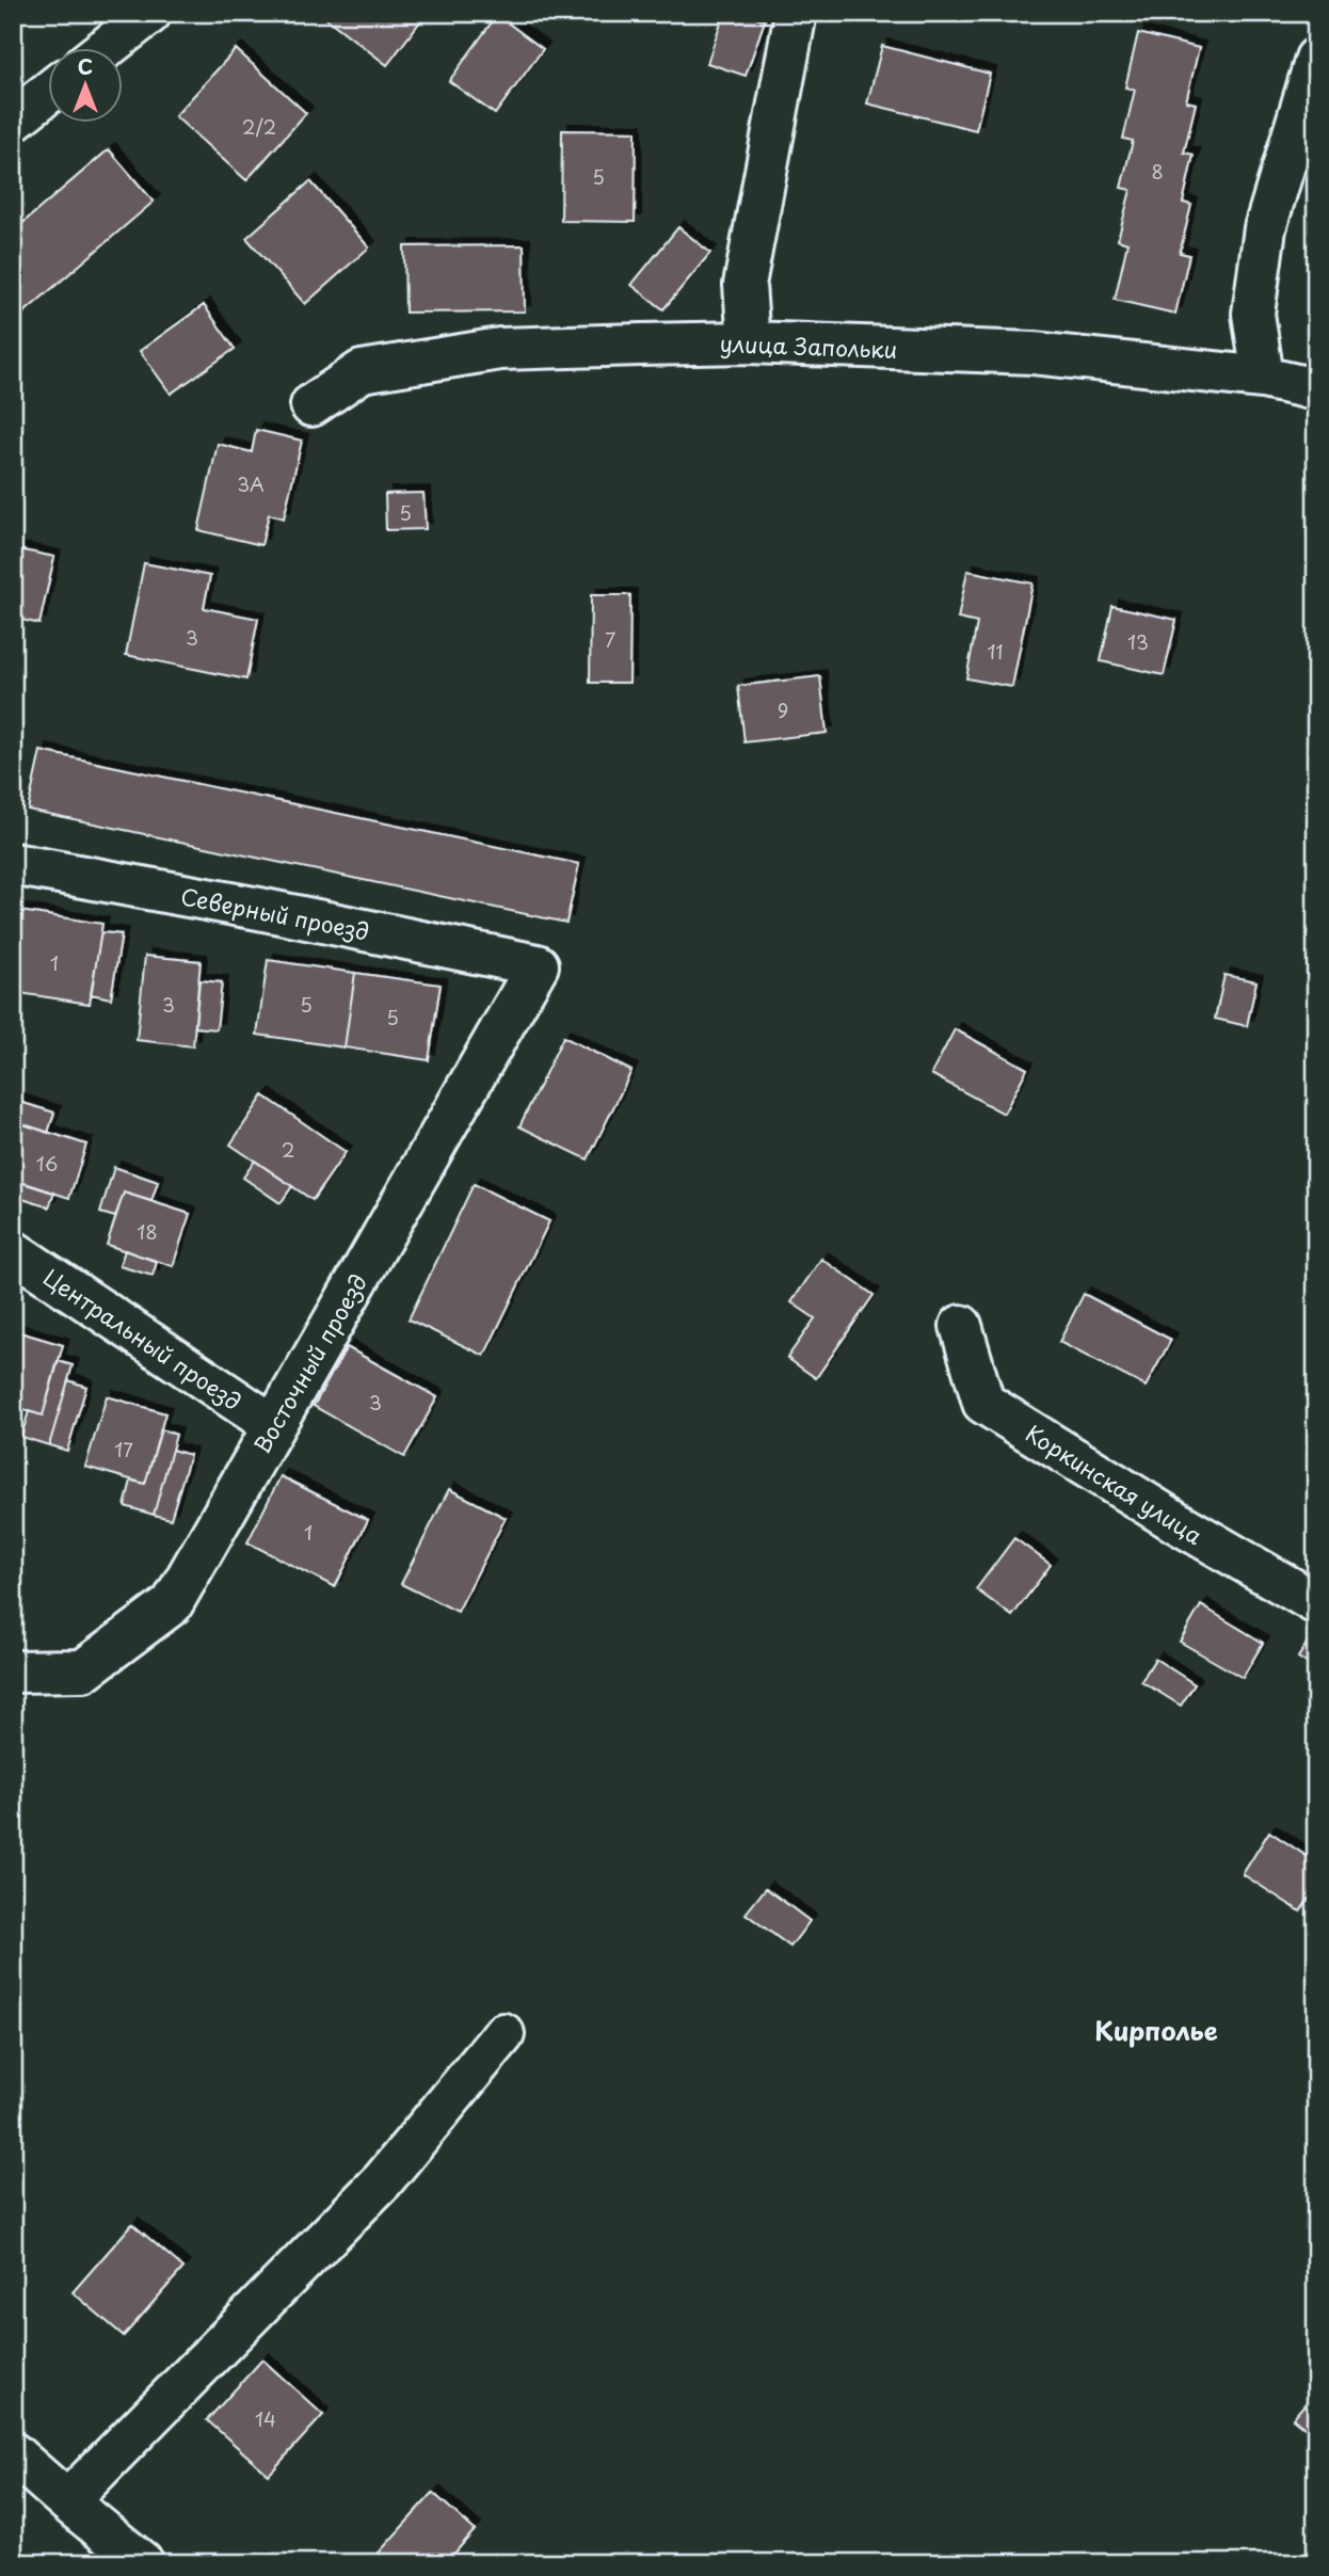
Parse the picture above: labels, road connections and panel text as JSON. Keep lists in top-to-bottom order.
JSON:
{
  "streets": {
    "street": [
      "улица Запольки",
      "Северный проезд",
      "Центральный проезд",
      "Восточный проезд",
      "Коркинская улица"
    ]
  },
  "crossings": [
    ["Северный проезд", "Восточный проезд"],
    ["Центральный проезд", "Восточный проезд"]
  ],
  "districts": ["Кирполье"],
  "house_numbers": [
    "2/2",
    "8",
    "5",
    "3А",
    "5",
    "3",
    "7",
    "13",
    "11",
    "9",
    "1",
    "3",
    "5",
    "5",
    "2",
    "16",
    "18",
    "3",
    "17",
    "1",
    "14"
  ],
  "north": "top"
}
